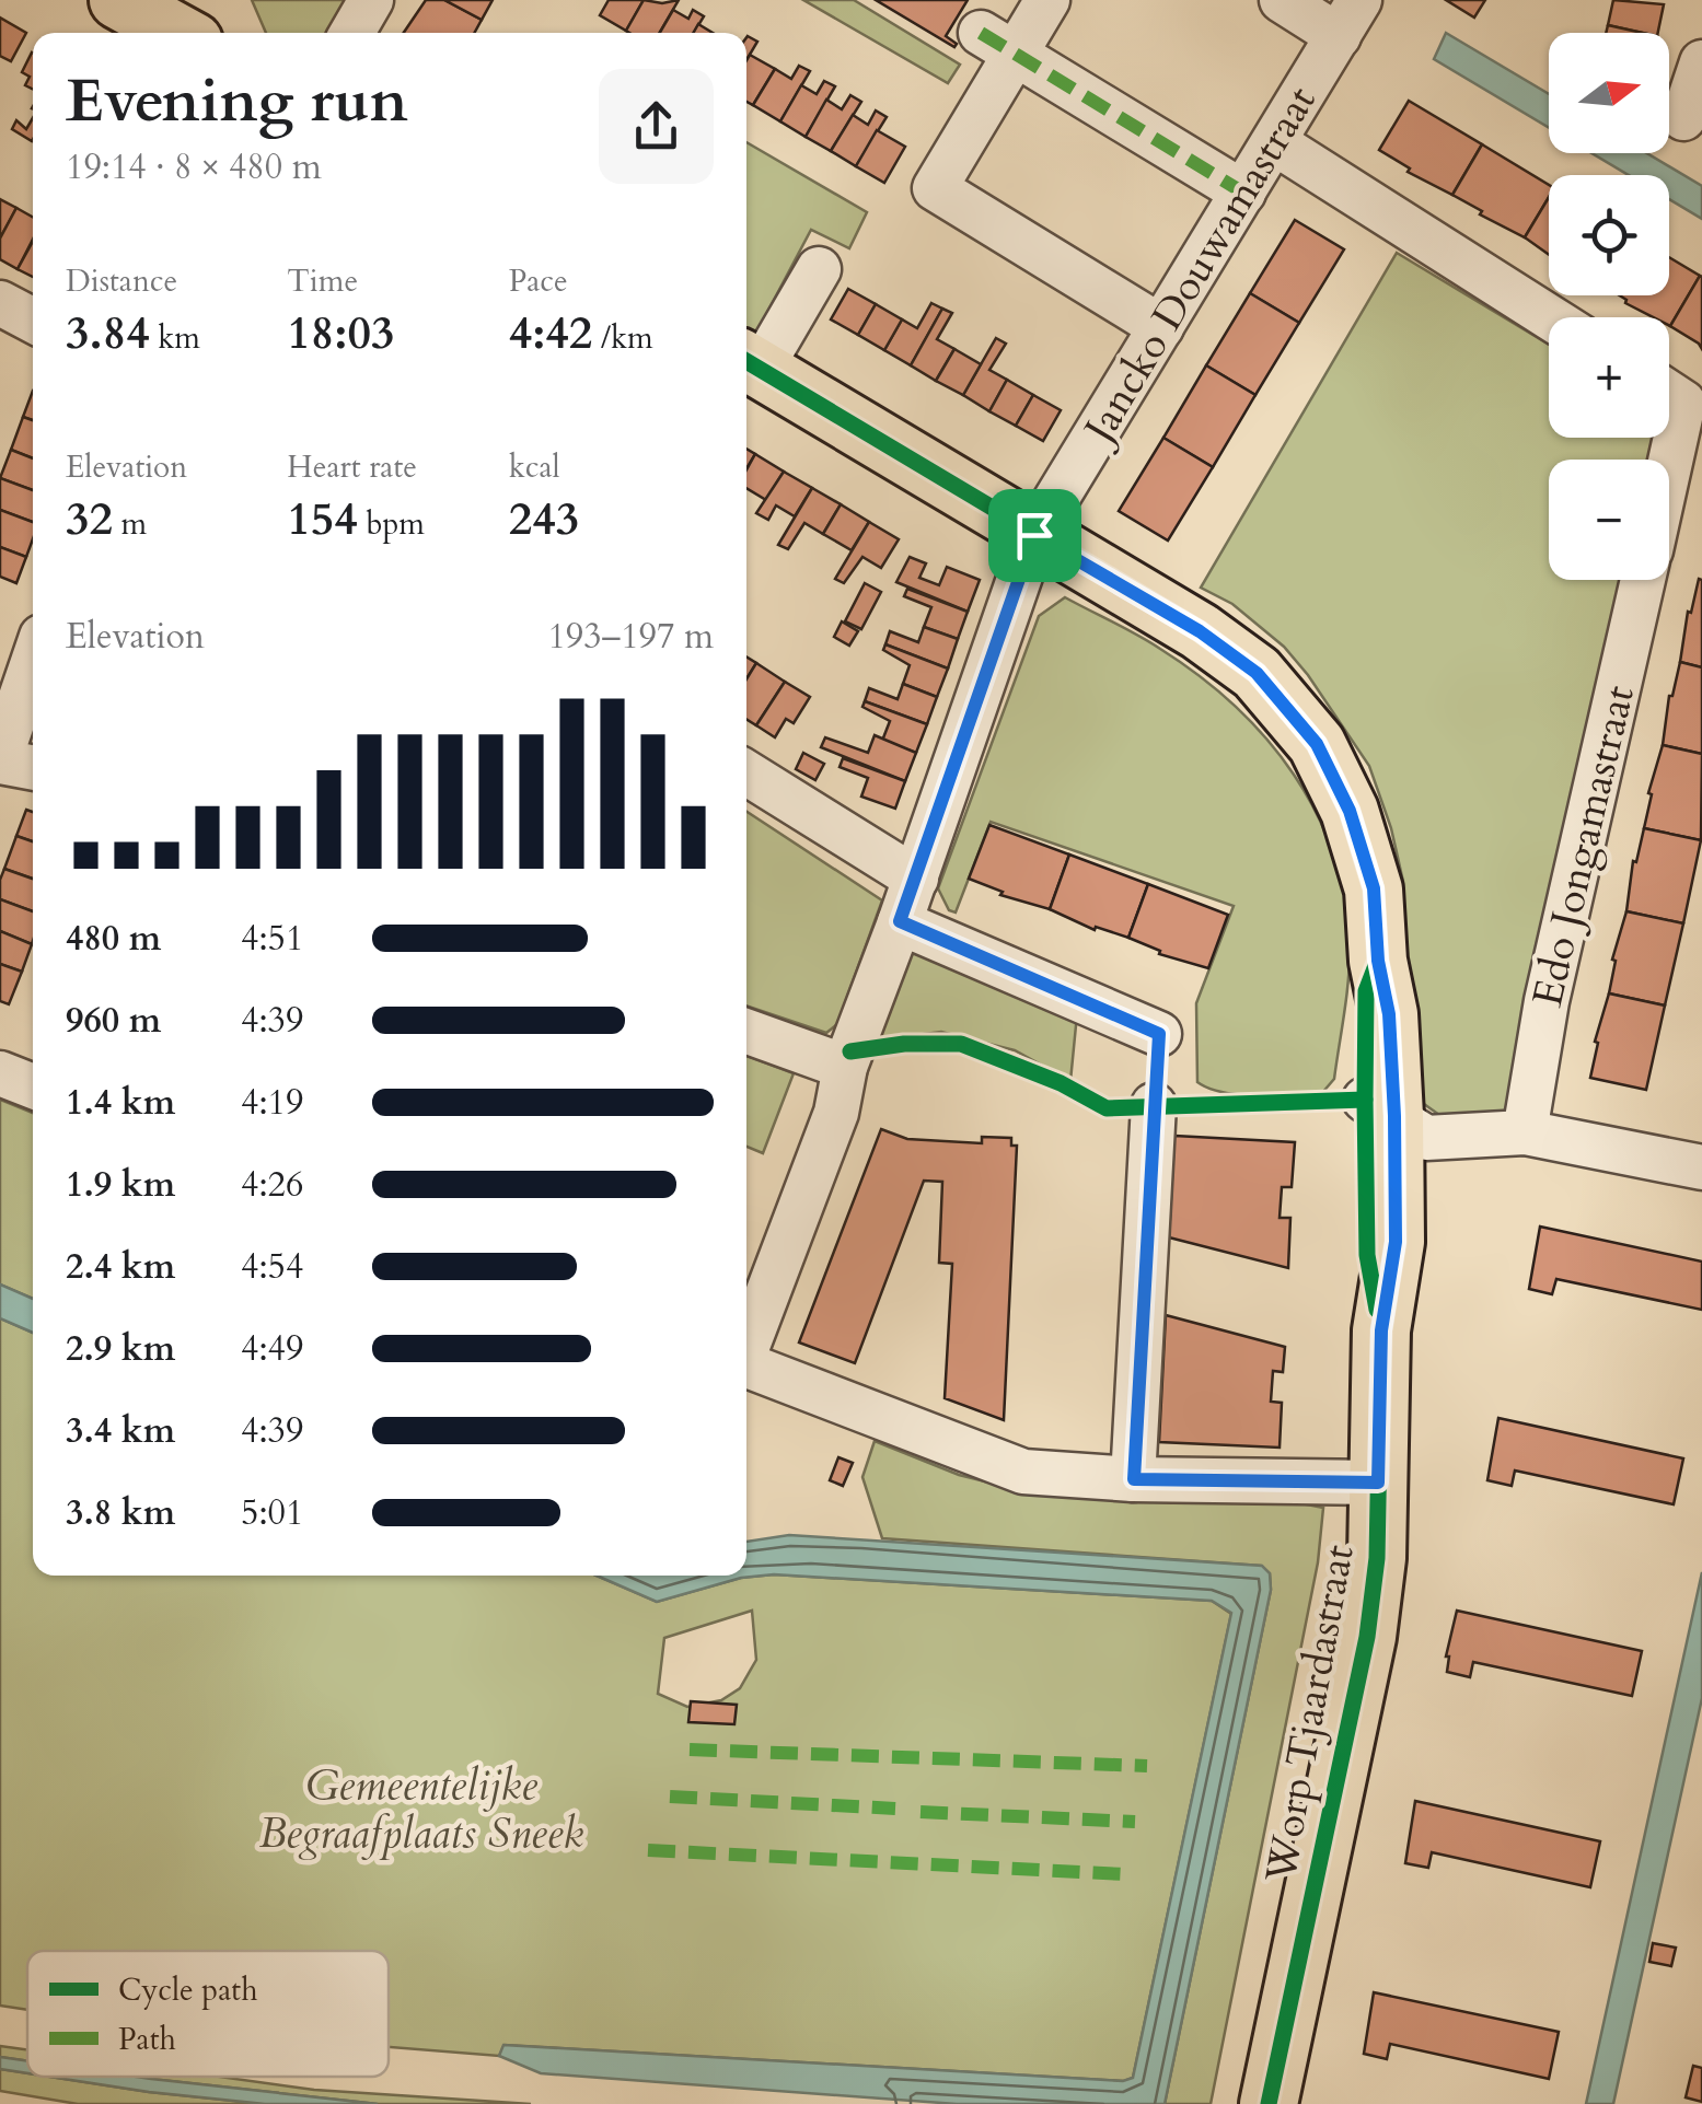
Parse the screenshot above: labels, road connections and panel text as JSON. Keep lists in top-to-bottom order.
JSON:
{
  "streets": {
    "main road": ["Worp Tjaardastraat"],
    "street": ["Jancko Douwamastraat", "Edo Jongamastraat"]
  },
  "crossings": [
    ["Jancko Douwamastraat", "Worp Tjaardastraat"]
  ],
  "parks": ["Gemeentelijke Begraafplaats Sneek"],
  "legend": ["Cycle path", "Path"],
  "north": "right",
  "page": {
    "map_buttons": ["+", "−"],
    "heading": ["Evening run", "19:14 · 8 × 480 m"],
    "stats": [
      ["Distance", "3.84 km"],
      ["Time", "18:03"],
      ["Pace", "4:42 /km"],
      ["Elevation", "32 m"],
      ["Heart rate", "154 bpm"],
      ["kcal", "243"]
    ],
    "chart": ["Elevation", "193–197 m"],
    "list": [
      {
        "name": "480 m",
        "note": "4:51"
      },
      {
        "name": "960 m",
        "note": "4:39"
      },
      {
        "name": "1.4 km",
        "note": "4:19"
      },
      {
        "name": "1.9 km",
        "note": "4:26"
      },
      {
        "name": "2.4 km",
        "note": "4:54"
      },
      {
        "name": "2.9 km",
        "note": "4:49"
      },
      {
        "name": "3.4 km",
        "note": "4:39"
      },
      {
        "name": "3.8 km",
        "note": "5:01"
      }
    ]
  }
}
